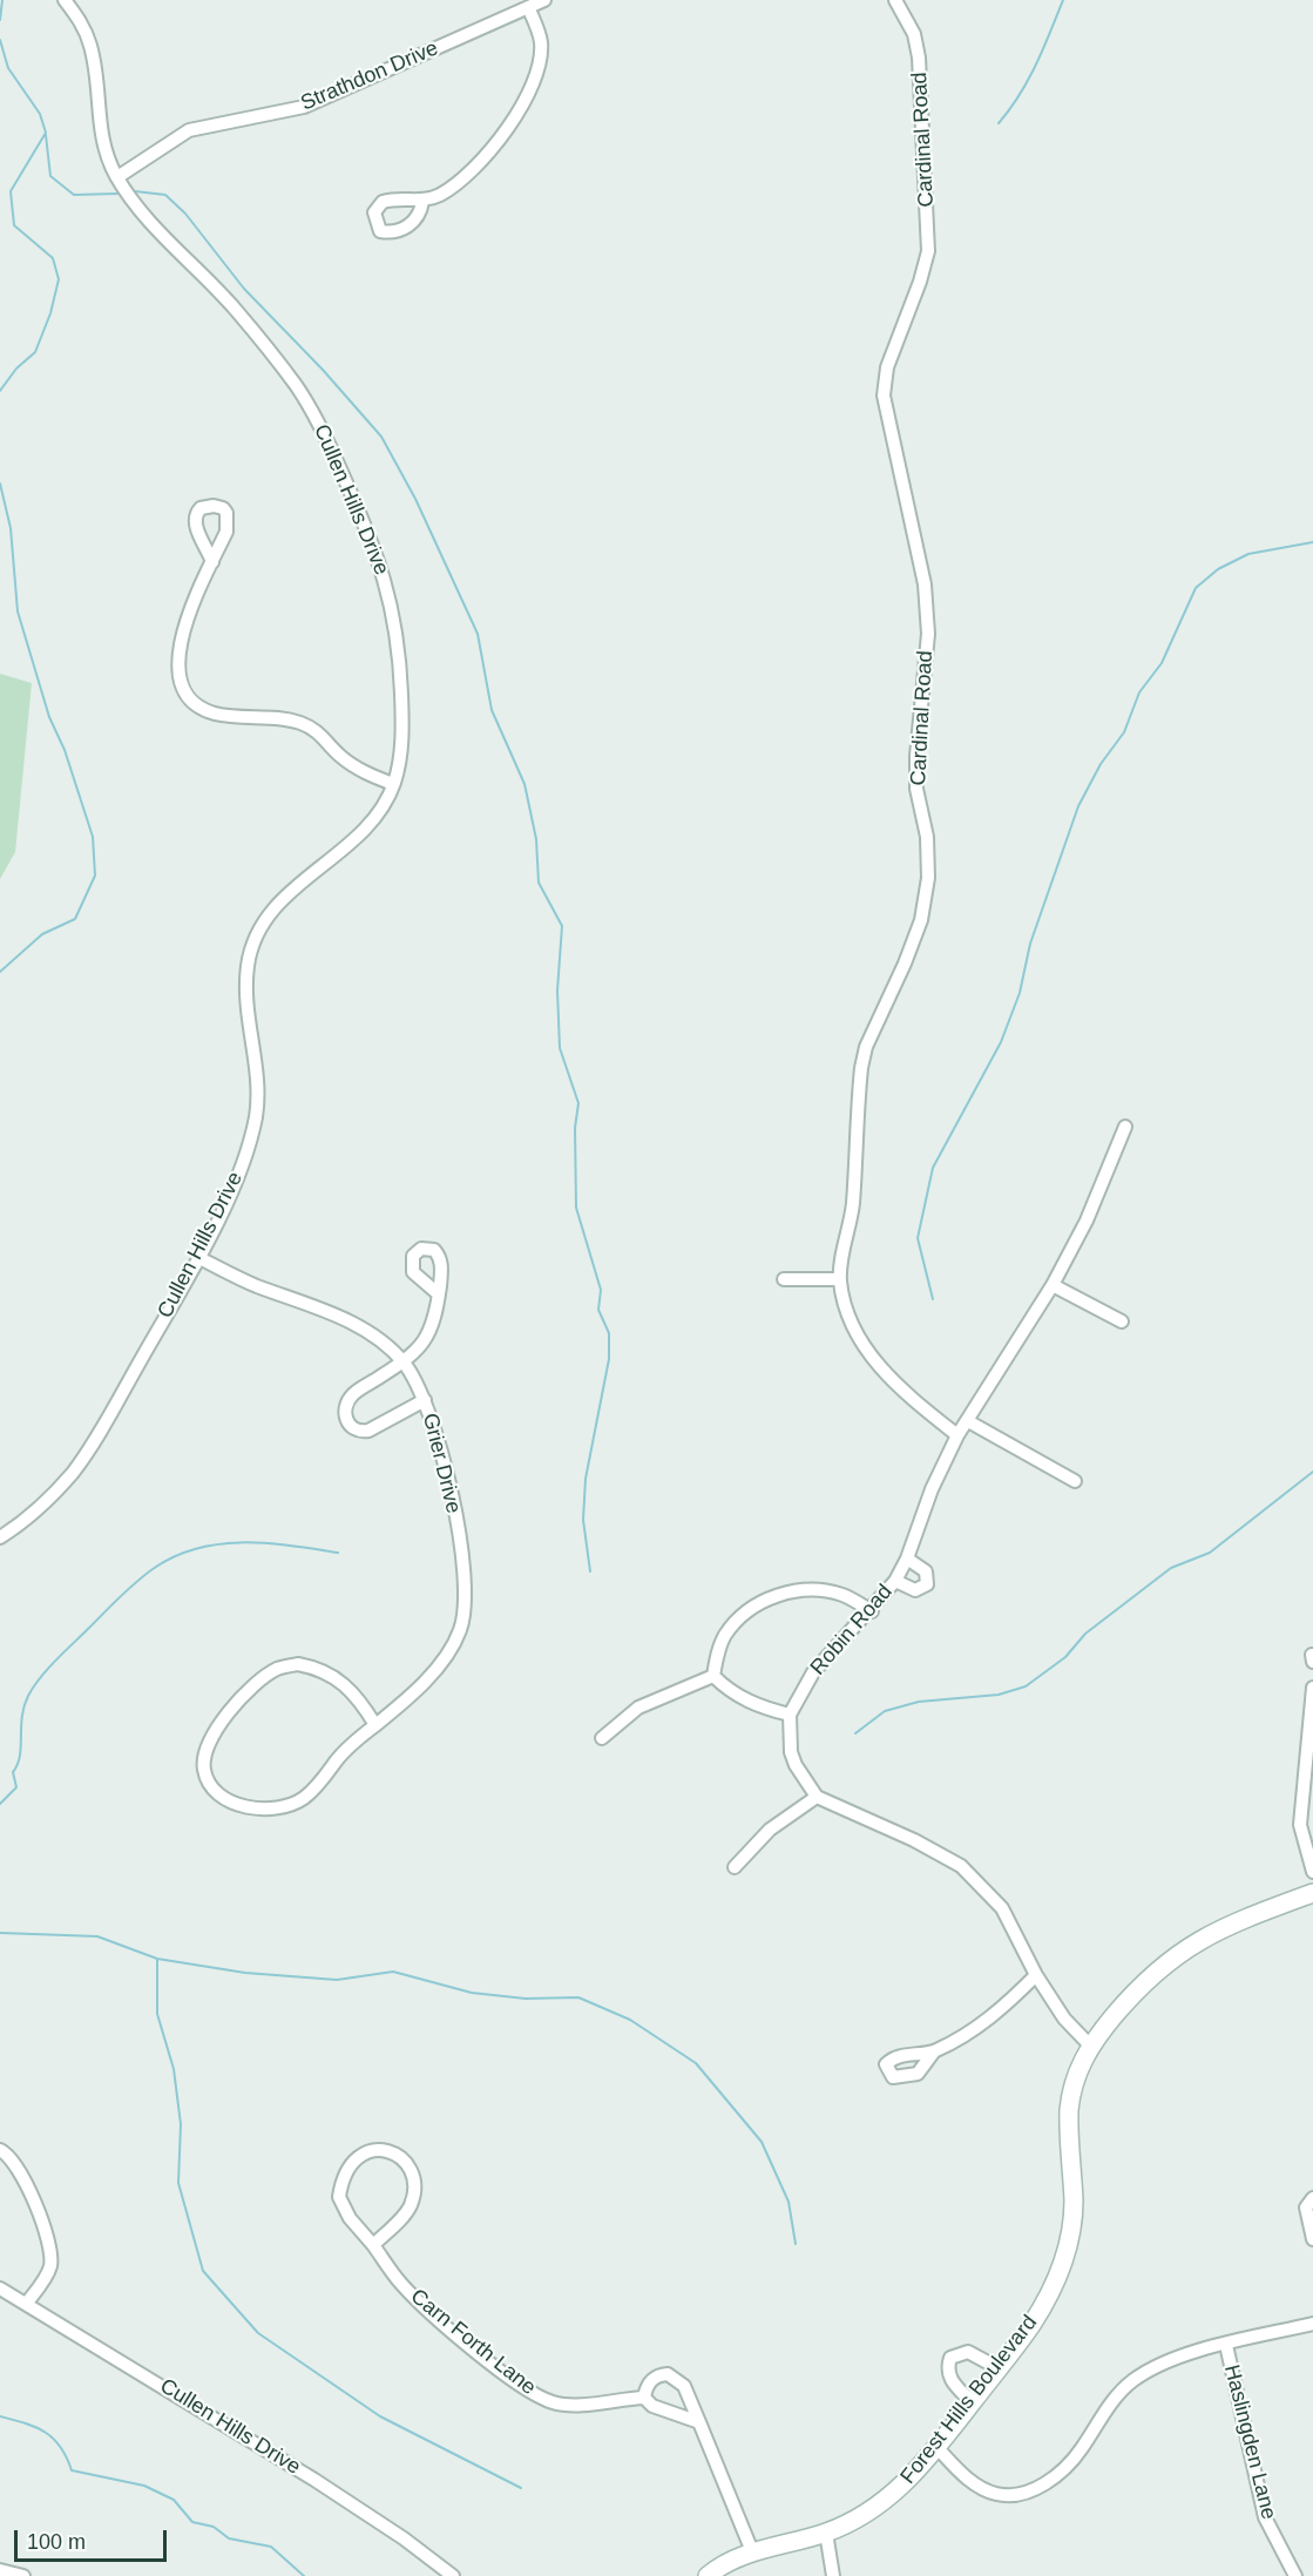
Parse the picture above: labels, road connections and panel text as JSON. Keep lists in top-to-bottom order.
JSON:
{
  "streets": {
    "main road": ["Forest Hills Boulevard"],
    "street": [
      "Strathdon Drive",
      "Cardinal Road",
      "Cullen Hills Drive",
      "Grier Drive",
      "Robin Road",
      "Carn Forth Lane",
      "Haslingden Lane"
    ]
  },
  "crossings": [
    ["Strathdon Drive", "Cullen Hills Drive"],
    ["Cardinal Road", "Robin Road"],
    ["Cullen Hills Drive", "Grier Drive"]
  ],
  "scale_bar": "100 m"
}
